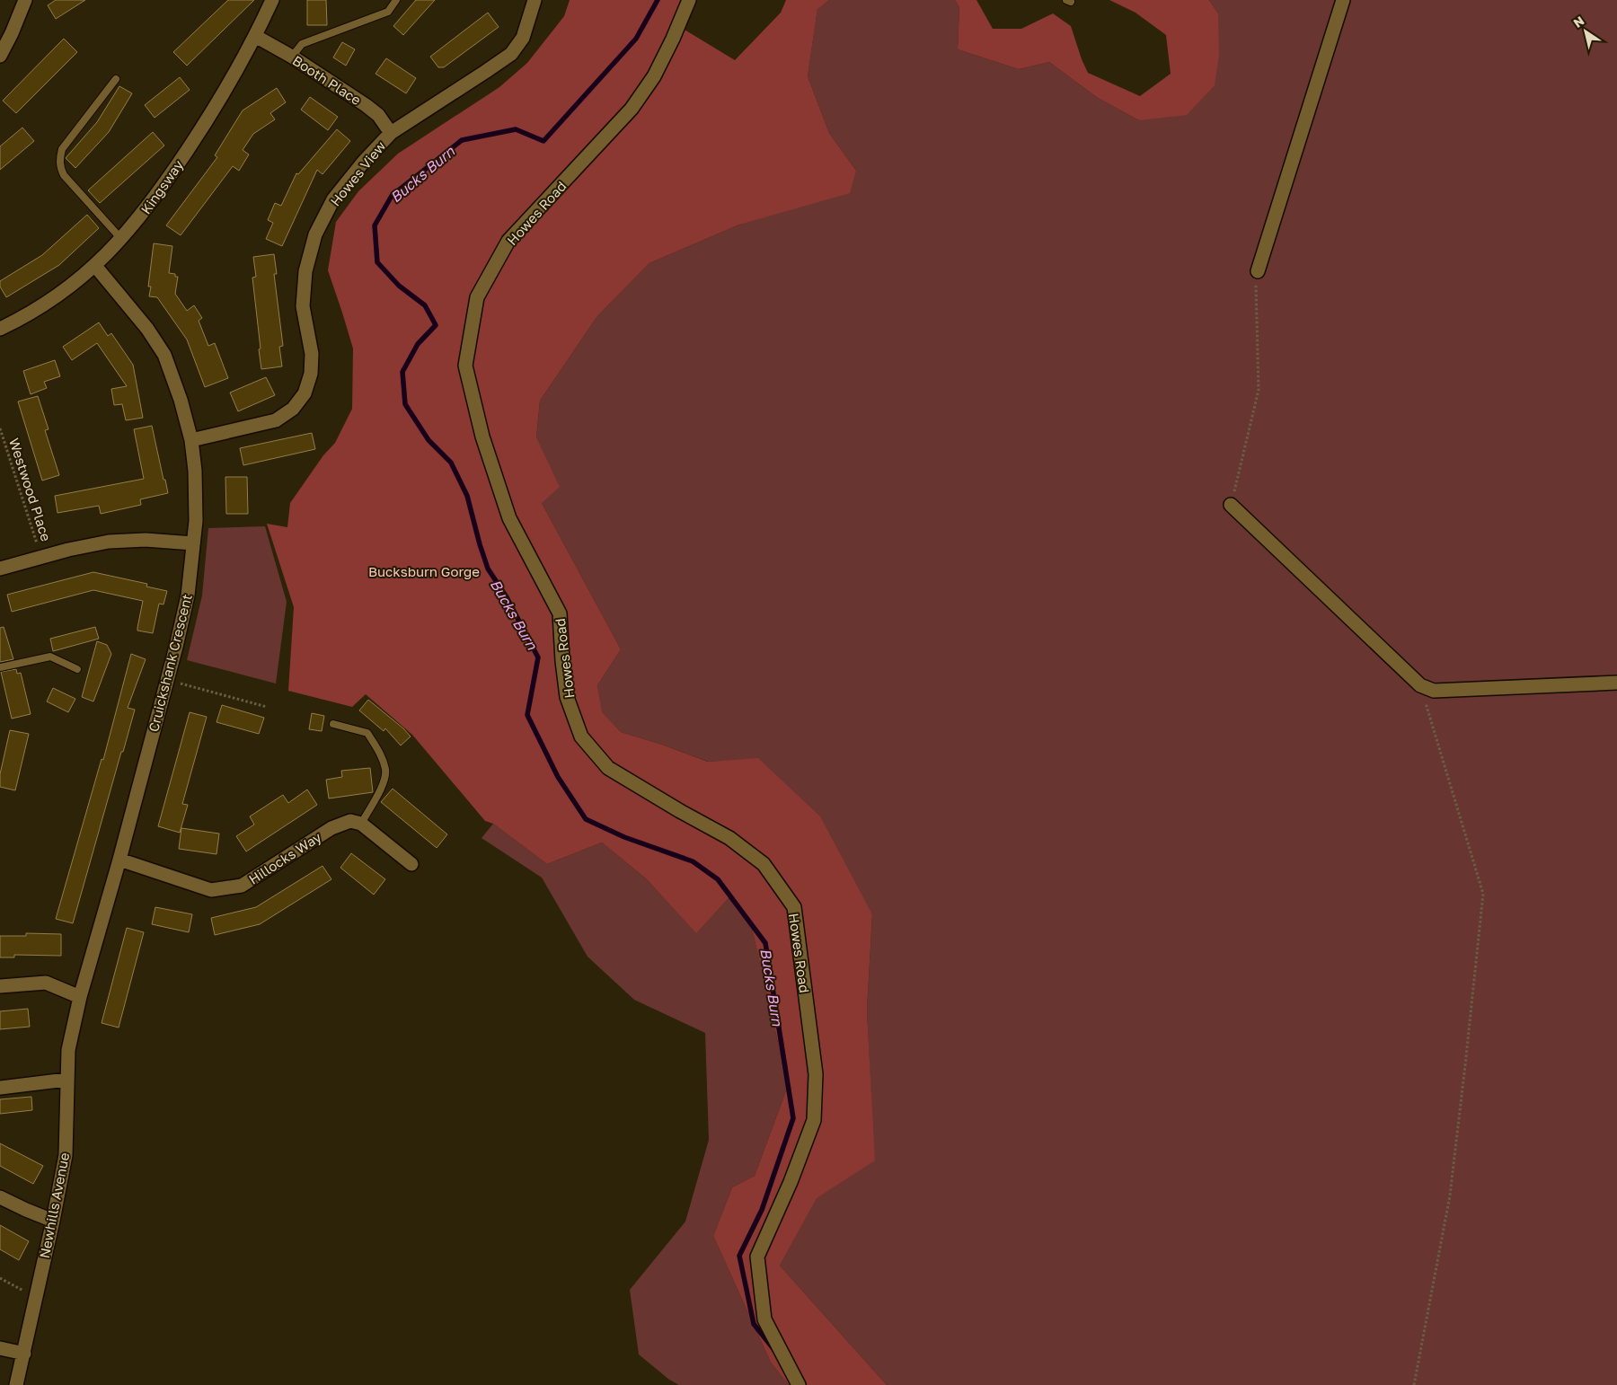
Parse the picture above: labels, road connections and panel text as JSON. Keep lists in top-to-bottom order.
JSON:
{
  "streets": {
    "street": [
      "Booth Place",
      "Howes View",
      "Kingsway",
      "Howes Road",
      "Cruickshank Crescent",
      "Hillocks Way",
      "Newhills Avenue"
    ],
    "path": ["Westwood Place"]
  },
  "crossings": [
    ["Booth Place", "Howes View"],
    ["Booth Place", "Kingsway"],
    ["Howes View", "Cruickshank Crescent"],
    ["Kingsway", "Cruickshank Crescent"],
    ["Cruickshank Crescent", "Hillocks Way"],
    ["Cruickshank Crescent", "Newhills Avenue"]
  ],
  "water": ["Bucks Burn"],
  "parks": ["Bucksburn Gorge"],
  "north": "top left"
}
